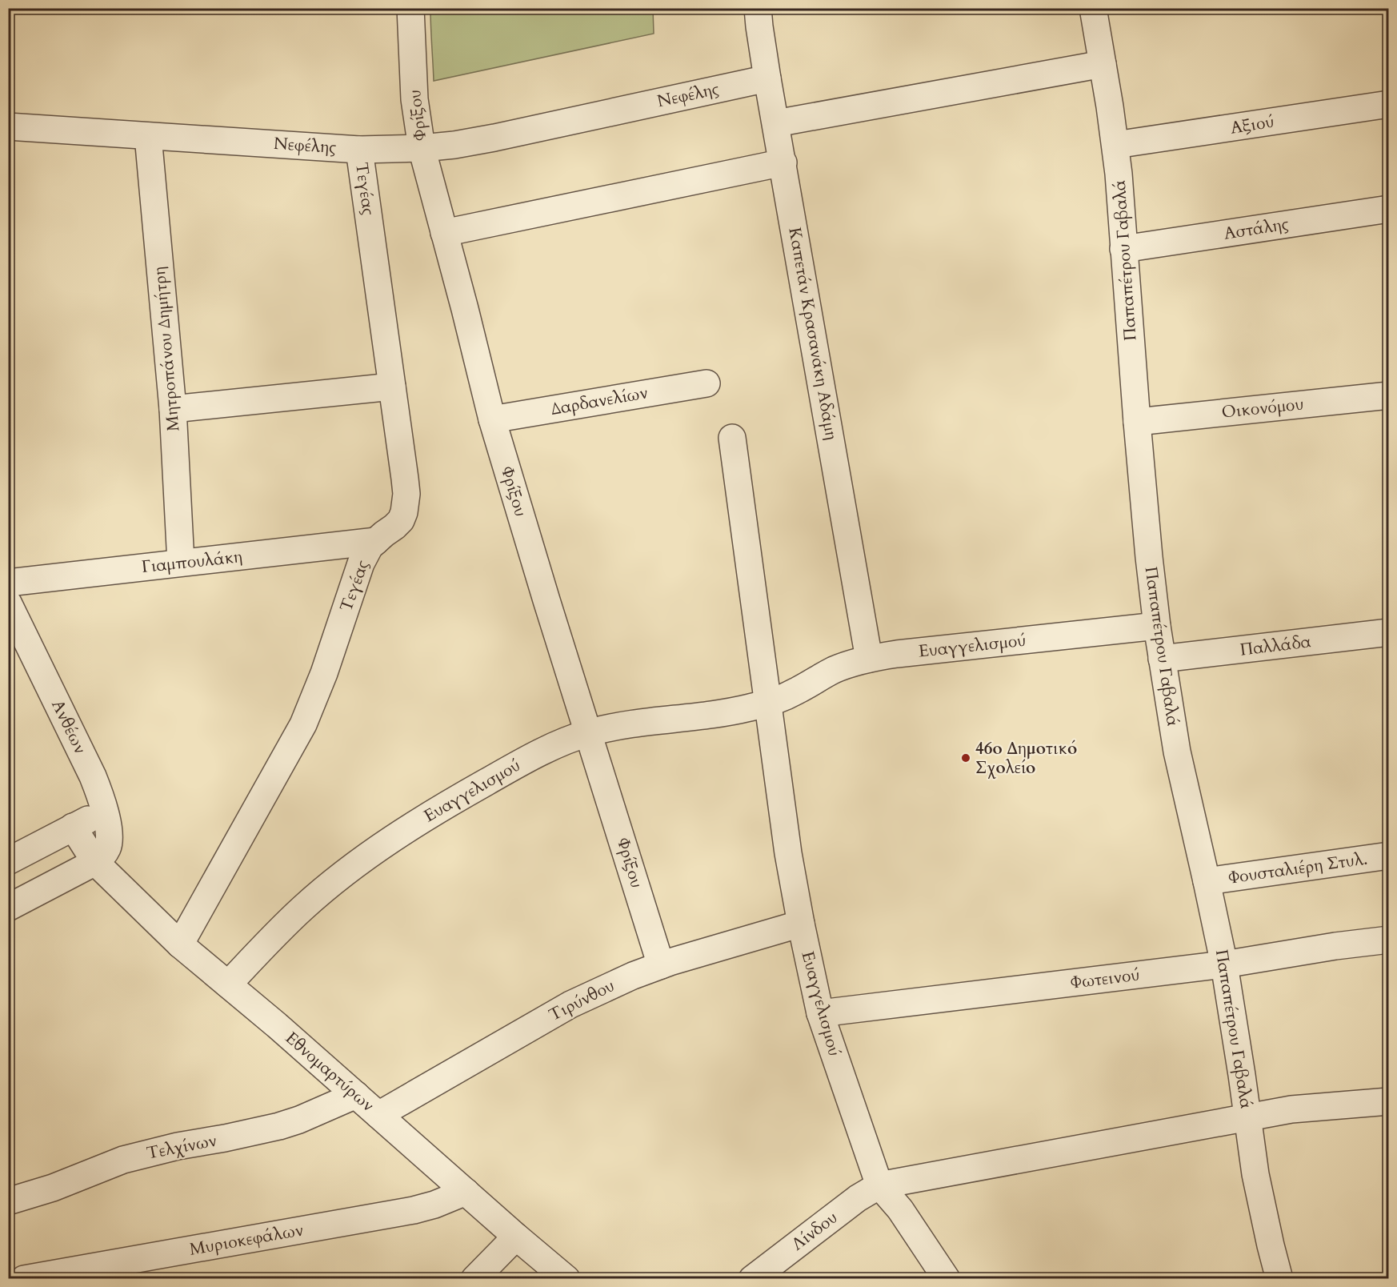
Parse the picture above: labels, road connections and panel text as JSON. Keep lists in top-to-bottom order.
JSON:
{
  "streets": {
    "street": [
      "Νεφέλης",
      "Φρίξου",
      "Αξιού",
      "Τεγέας",
      "Αστάλης",
      "Παπαπέτρου Γαβαλά",
      "Καπετάν Κρασανάκη Αδάμη",
      "Μητροπάνου Δημήτρη",
      "Δαρδανελίων",
      "Οικονόμου",
      "Γιαμπουλάκη",
      "Ευαγγελισμού",
      "Παλλάδα",
      "Ανθέων",
      "Φουσταλιέρη Στυλ.",
      "Φωτεινού",
      "Τιρύνθου",
      "Εθνομαρτύρων",
      "Τελχίνων",
      "Λίνδου",
      "Μυριοκεφάλων"
    ]
  },
  "crossings": [
    ["Νεφέλης", "Φρίξου"],
    ["Νεφέλης", "Τεγέας"],
    ["Νεφέλης", "Καπετάν Κρασανάκη Αδάμη"],
    ["Νεφέλης", "Μητροπάνου Δημήτρη"],
    ["Φρίξου", "Δαρδανελίων"],
    ["Φρίξου", "Ευαγγελισμού"],
    ["Φρίξου", "Τιρύνθου"],
    ["Αξιού", "Παπαπέτρου Γαβαλά"],
    ["Τεγέας", "Γιαμπουλάκη"],
    ["Τεγέας", "Εθνομαρτύρων"],
    ["Αστάλης", "Παπαπέτρου Γαβαλά"],
    ["Παπαπέτρου Γαβαλά", "Οικονόμου"],
    ["Παπαπέτρου Γαβαλά", "Ευαγγελισμού"],
    ["Παπαπέτρου Γαβαλά", "Παλλάδα"],
    ["Παπαπέτρου Γαβαλά", "Φουσταλιέρη Στυλ."],
    ["Παπαπέτρου Γαβαλά", "Φωτεινού"],
    ["Καπετάν Κρασανάκη Αδάμη", "Ευαγγελισμού"],
    ["Μητροπάνου Δημήτρη", "Γιαμπουλάκη"],
    ["Ευαγγελισμού", "Φωτεινού"],
    ["Ευαγγελισμού", "Τιρύνθου"],
    ["Ευαγγελισμού", "Εθνομαρτύρων"],
    ["Ευαγγελισμού", "Λίνδου"],
    ["Ανθέων", "Εθνομαρτύρων"],
    ["Τιρύνθου", "Εθνομαρτύρων"],
    ["Εθνομαρτύρων", "Τελχίνων"],
    ["Εθνομαρτύρων", "Μυριοκεφάλων"]
  ],
  "places": ["46ο Δημοτικό Σχολείο"]
}
